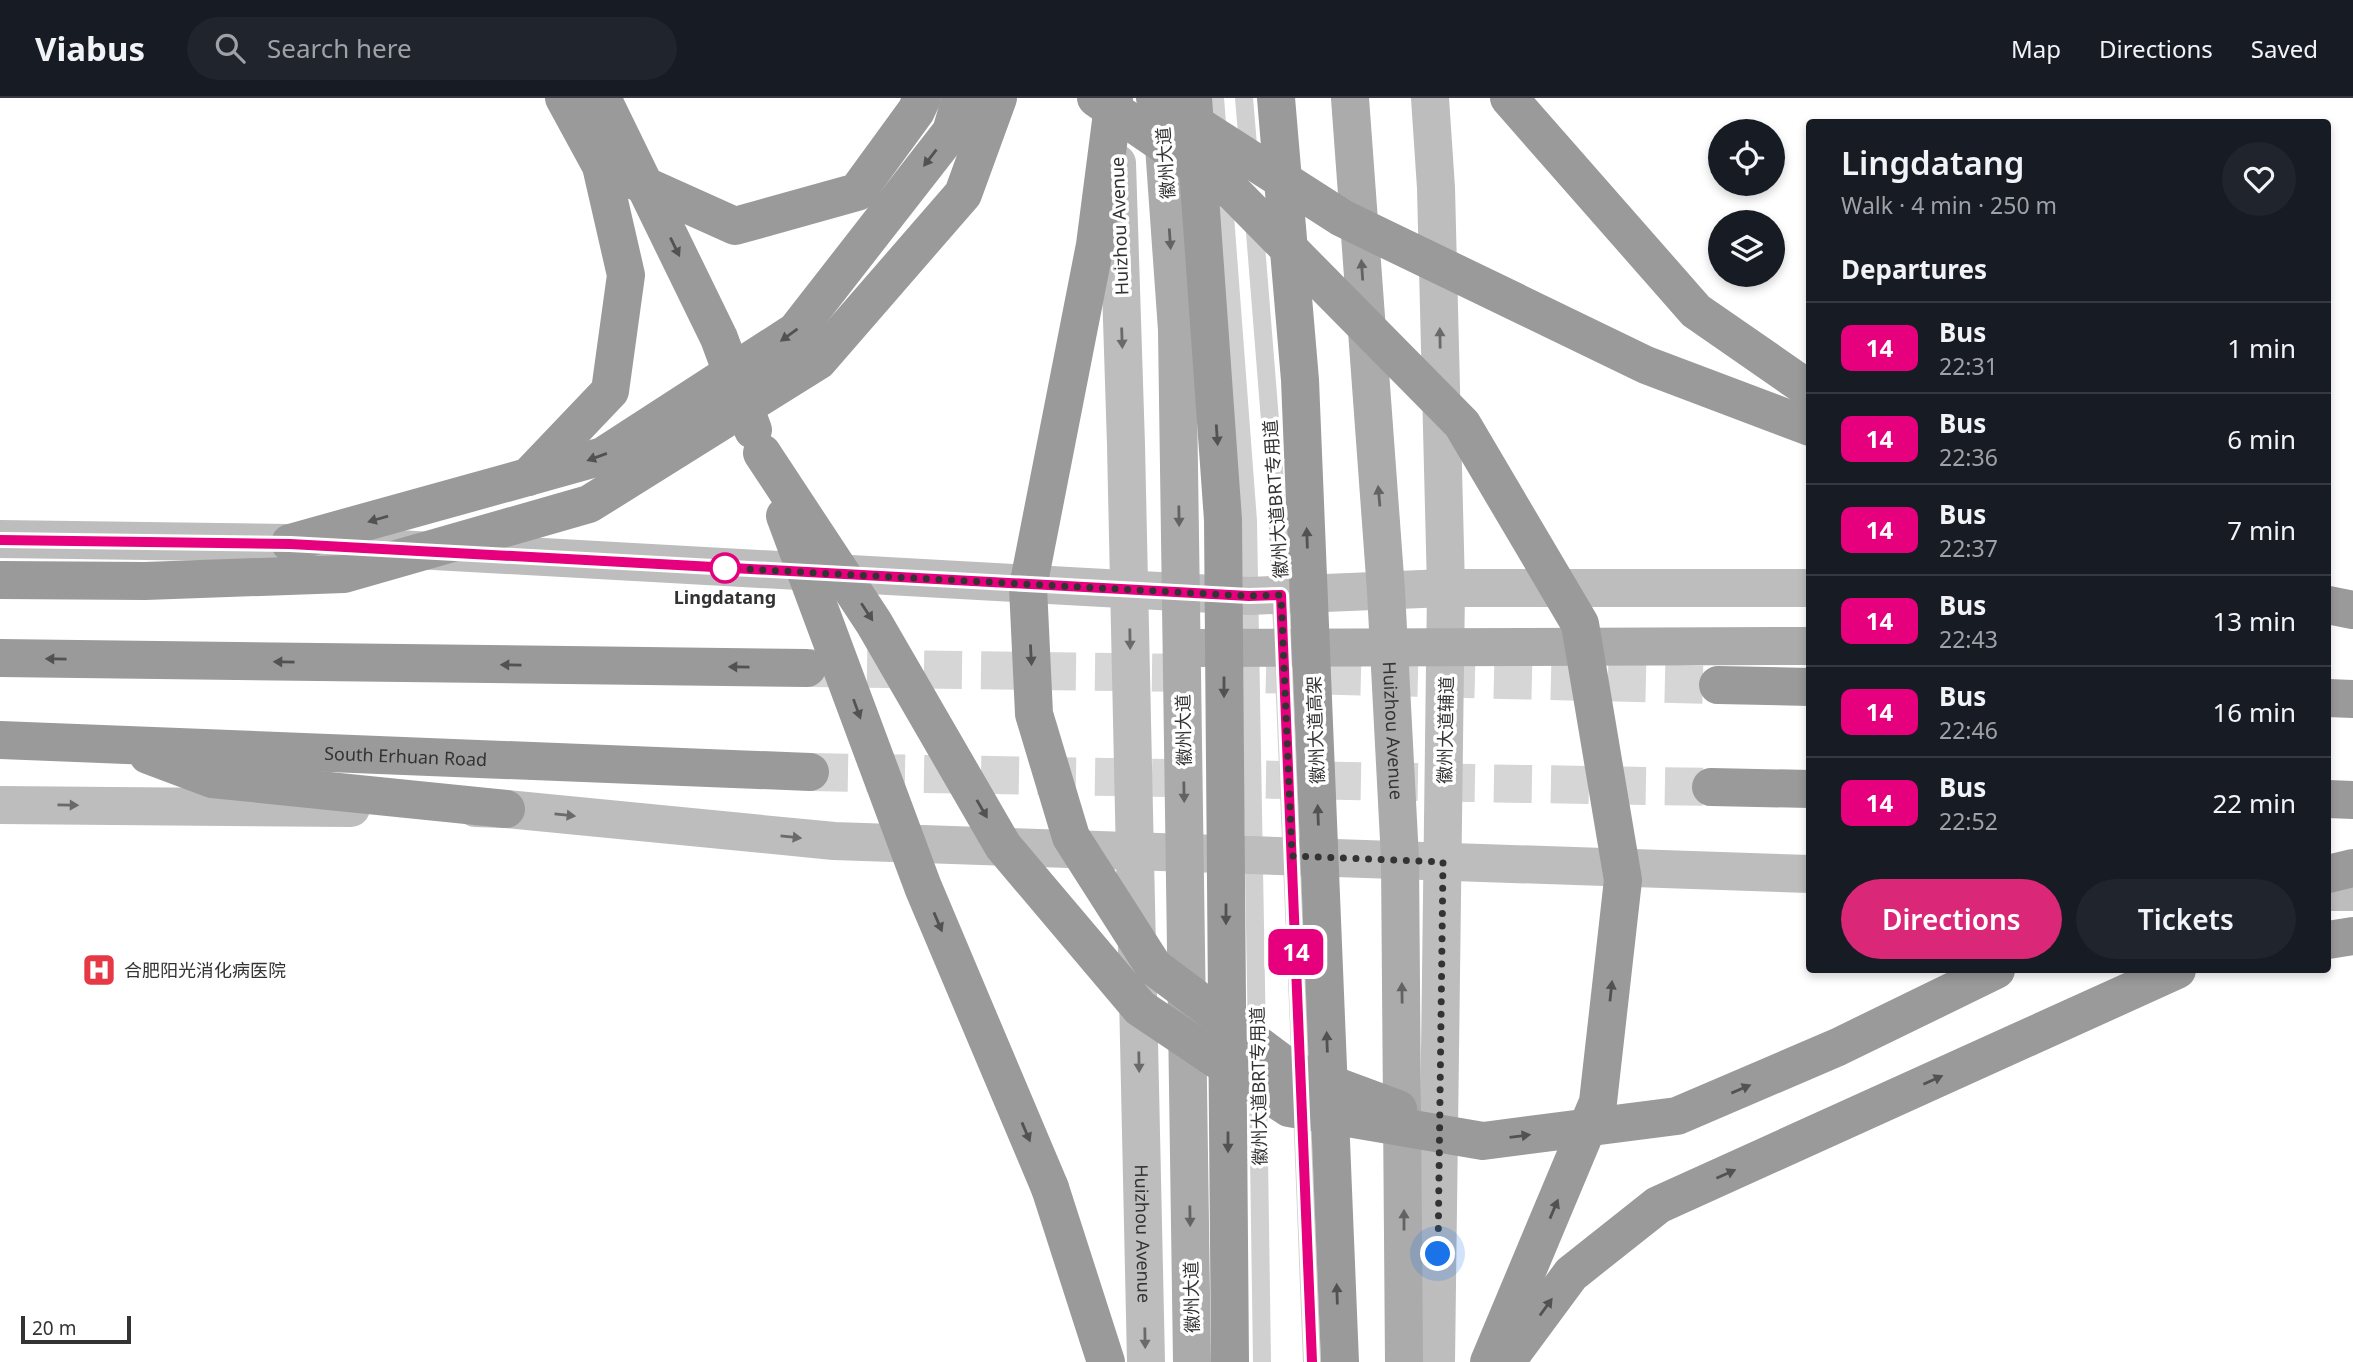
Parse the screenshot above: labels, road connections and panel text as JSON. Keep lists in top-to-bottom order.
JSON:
{
  "streets": {
    "highway": ["徽州大道高架", "South Erhuan Road"],
    "main road": ["徽州大道", "Huizhou Avenue", "徽州大道辅道"],
    "lane": ["徽州大道BRT专用道"]
  },
  "one_way": ["徽州大道", "徽州大道辅道"],
  "places": {
    "other": ["Lingdatang"],
    "hospital": ["合肥阳光消化病医院"]
  },
  "lines": ["bus line 14"],
  "scale_bar": "20 m",
  "page": {
    "header": "Viabus",
    "search": "Search here",
    "nav": ["Map", "Directions", "Saved"],
    "on_map": "14",
    "heading": [
      ["Lingdatang", "Walk · 4 min · 250 m"],
      "Departures"
    ],
    "list": [
      {
        "mark": "14",
        "name": "Bus",
        "note": "22:31",
        "value": "1 min"
      },
      {
        "mark": "14",
        "name": "Bus",
        "note": "22:36",
        "value": "6 min"
      },
      {
        "mark": "14",
        "name": "Bus",
        "note": "22:37",
        "value": "7 min"
      },
      {
        "mark": "14",
        "name": "Bus",
        "note": "22:43",
        "value": "13 min"
      },
      {
        "mark": "14",
        "name": "Bus",
        "note": "22:46",
        "value": "16 min"
      },
      {
        "mark": "14",
        "name": "Bus",
        "note": "22:52",
        "value": "22 min"
      }
    ],
    "buttons": ["Directions", "Tickets"],
    "scale": "20 m"
  }
}
